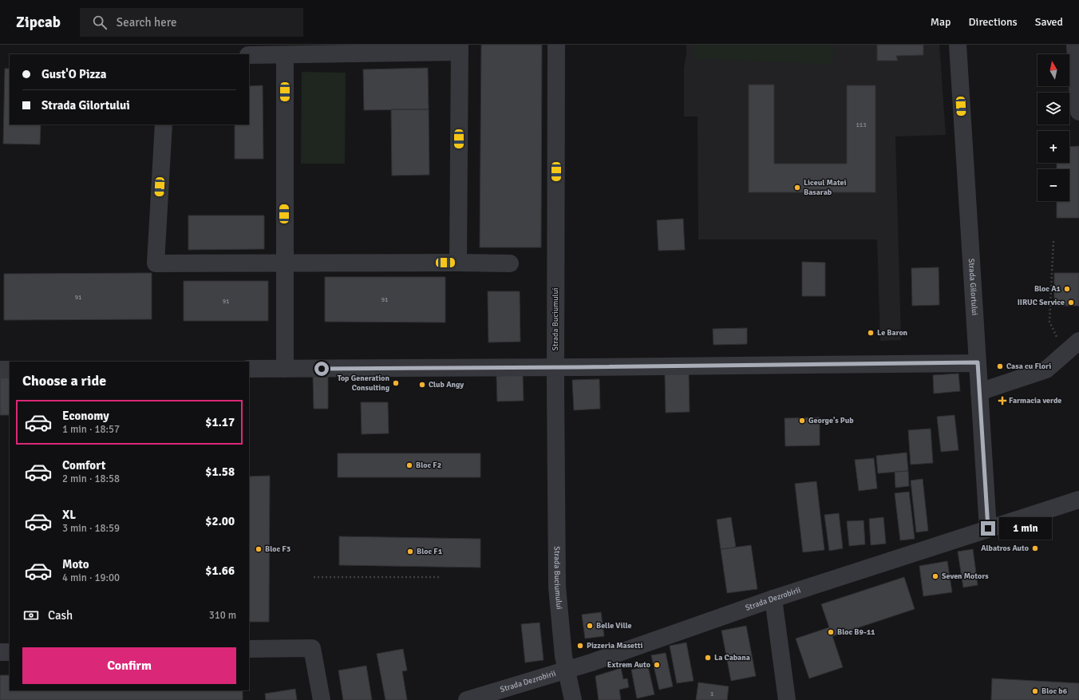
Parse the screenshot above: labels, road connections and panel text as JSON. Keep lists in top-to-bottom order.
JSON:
{
  "streets": {
    "street": ["Strada Gilortului", "Strada Buciumului", "Strada Dezrobirii"]
  },
  "crossings": [
    ["Strada Gilortului", "Strada Dezrobirii"],
    ["Strada Buciumului", "Strada Dezrobirii"]
  ],
  "places": {
    "other": [
      "Liceul Matei Basarab",
      "Bloc A1",
      "IIRUC Service",
      "Le Baron",
      "Casa cu Flori",
      "Top Generation Consulting",
      "Club Angy",
      "George's Pub",
      "Bloc F2",
      "Albatros Auto",
      "Bloc F3",
      "Bloc F1",
      "Seven Motors",
      "Belle Ville",
      "Bloc B9-11",
      "Pizzeria Masetti",
      "La Cabana",
      "Extrem Auto",
      "Bloc b6"
    ],
    "health": ["Farmacia verde"]
  },
  "house_numbers": [
    "113",
    "91",
    "91",
    "91",
    "3"
  ],
  "north": "top",
  "page": {
    "header": "Zipcab",
    "search": "Search here",
    "nav": ["Map", "Directions", "Saved"],
    "map_buttons": ["+", "−"],
    "banner": ["Gust'O Pizza", "Strada Gilortului"],
    "heading": "Choose a ride",
    "list": [
      {
        "name": "Economy",
        "note": "1 min · 18:57",
        "value": "$1.17"
      },
      {
        "name": "Comfort",
        "note": "2 min · 18:58",
        "value": "$1.58"
      },
      {
        "name": "XL",
        "note": "3 min · 18:59",
        "value": "$2.00"
      },
      {
        "name": "Moto",
        "note": "4 min · 19:00",
        "value": "$1.66"
      }
    ],
    "bubble": "1 min",
    "pay": ["Cash", "310 m"],
    "buttons": "Confirm"
  }
}
